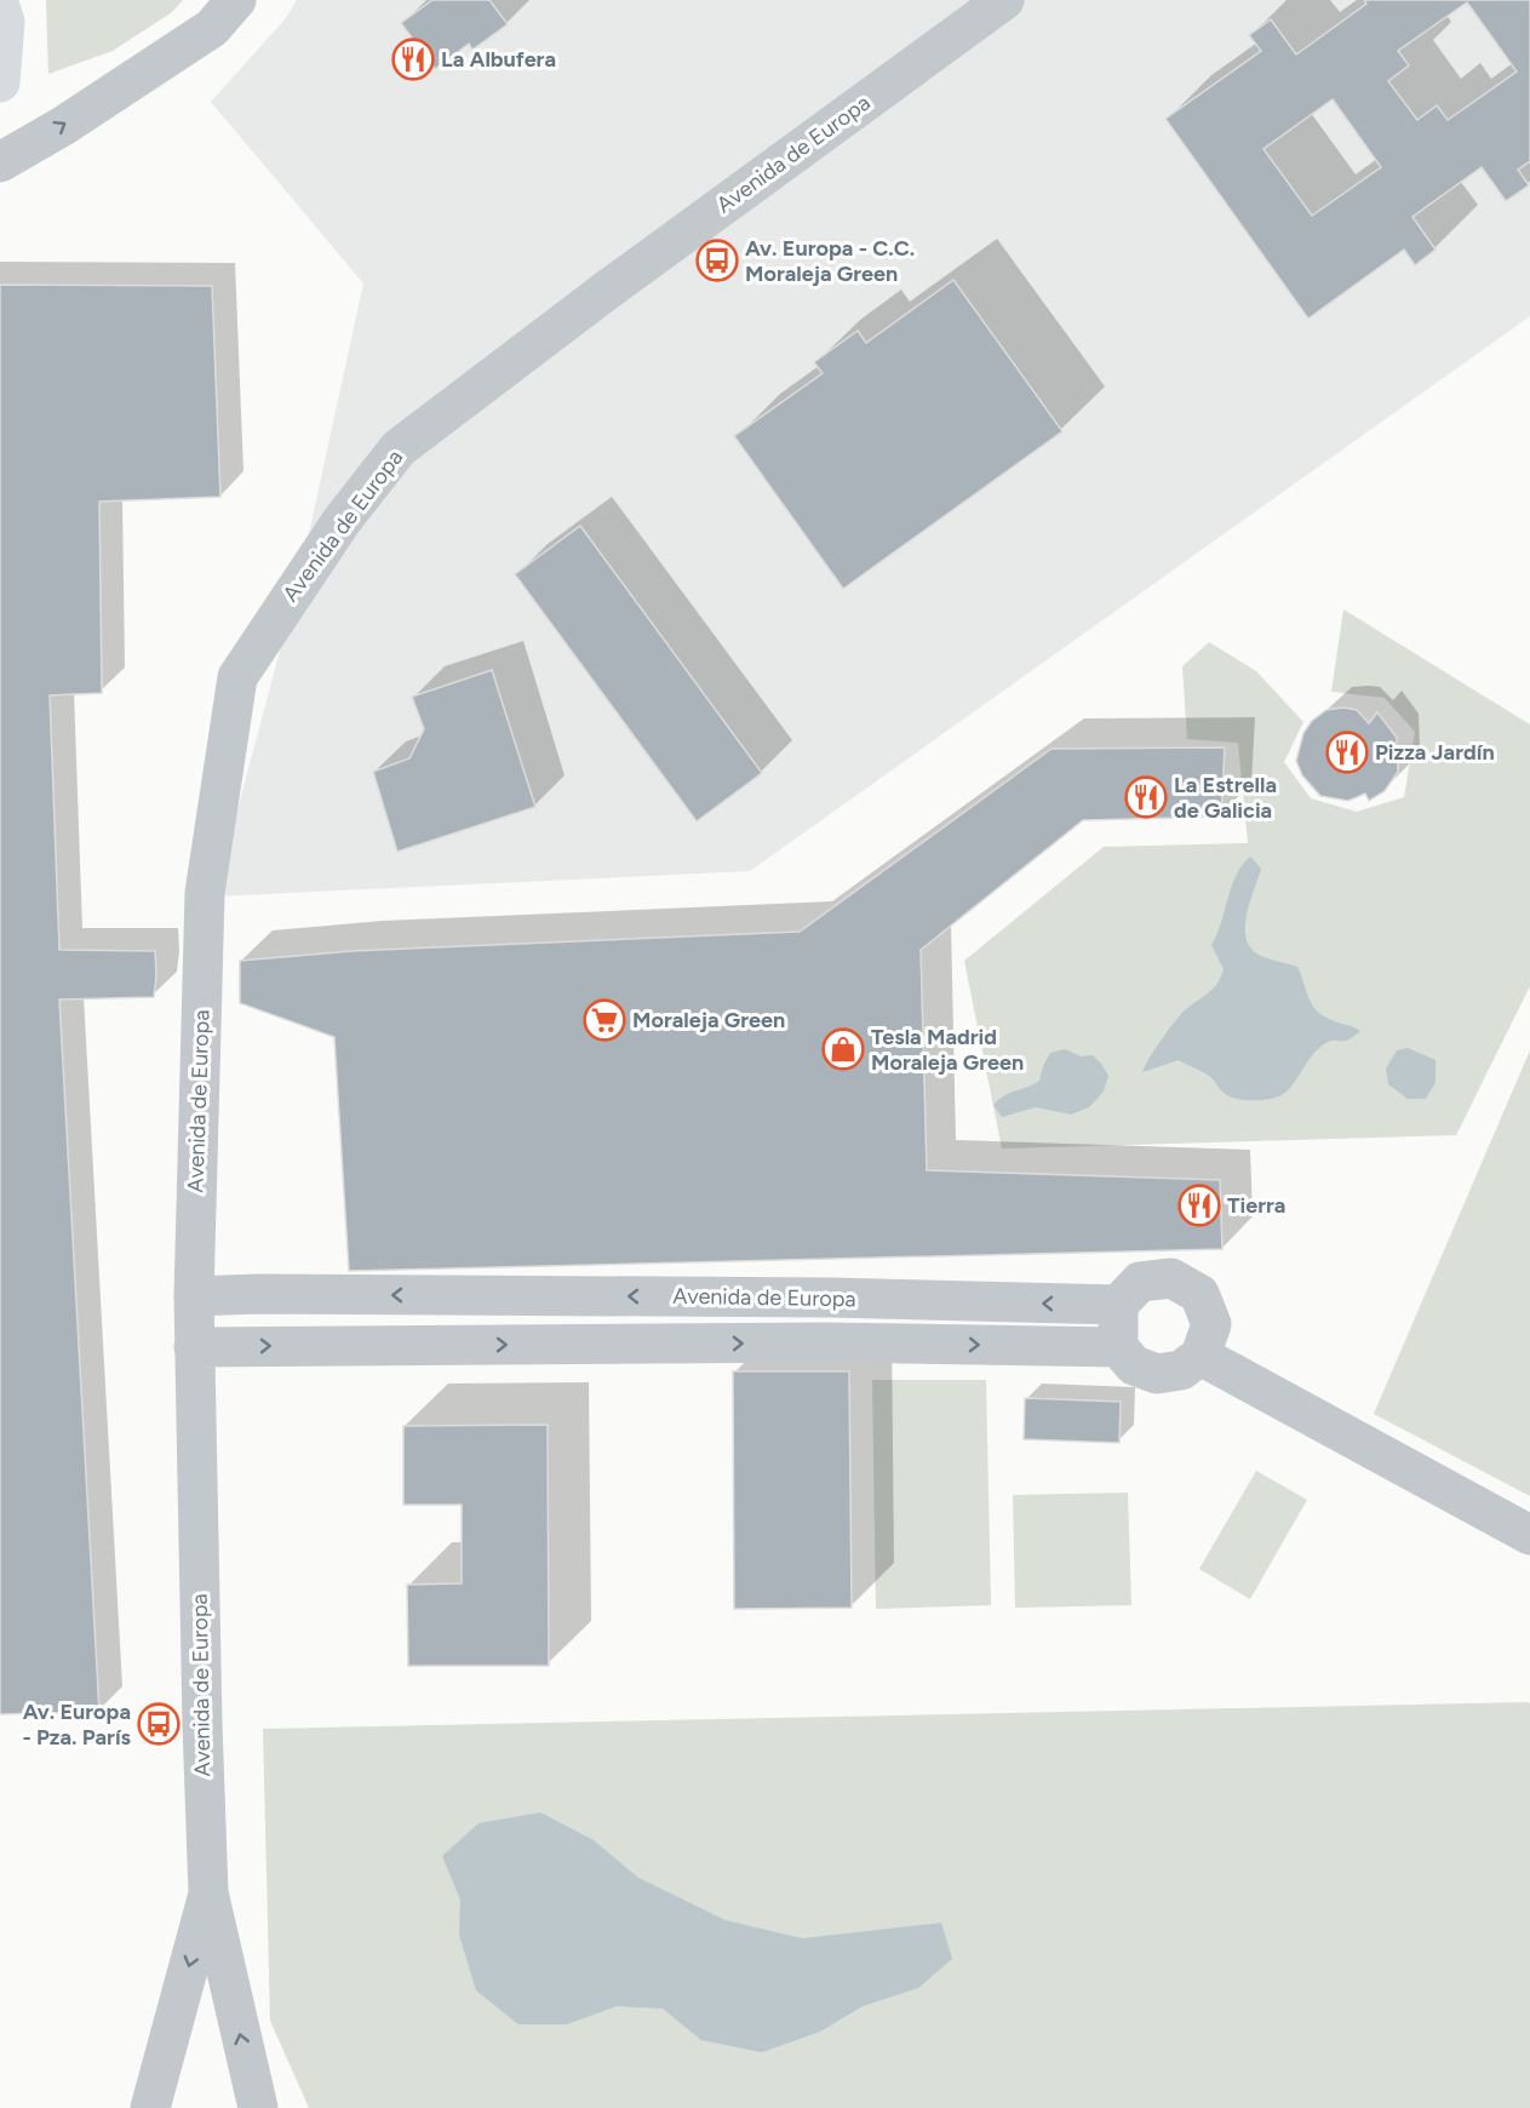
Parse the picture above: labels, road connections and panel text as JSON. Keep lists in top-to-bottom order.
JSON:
{
  "streets": {
    "street": ["Avenida de Europa"]
  },
  "places": {
    "restaurant": [
      "La Albufera",
      "Pizza Jardín",
      "La Estrella de Galicia",
      "Tierra"
    ],
    "bus stop": ["Av. Europa - C.C. Moraleja Green", "Av. Europa - Pza. París"],
    "supermarket": ["Moraleja Green"],
    "shop": ["Tesla Madrid Moraleja Green"]
  }
}
